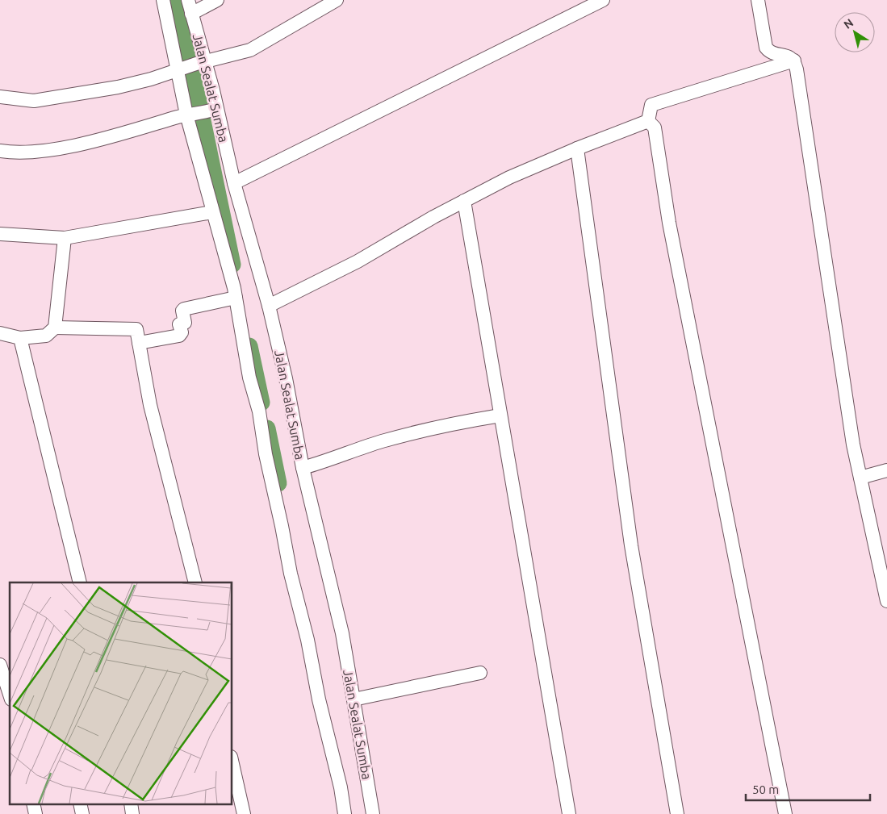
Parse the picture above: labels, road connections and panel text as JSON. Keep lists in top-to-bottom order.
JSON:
{
  "streets": {
    "street": ["Jalan Sealat Sumba"]
  },
  "scale_bar": "50 m",
  "north": "top left"
}
